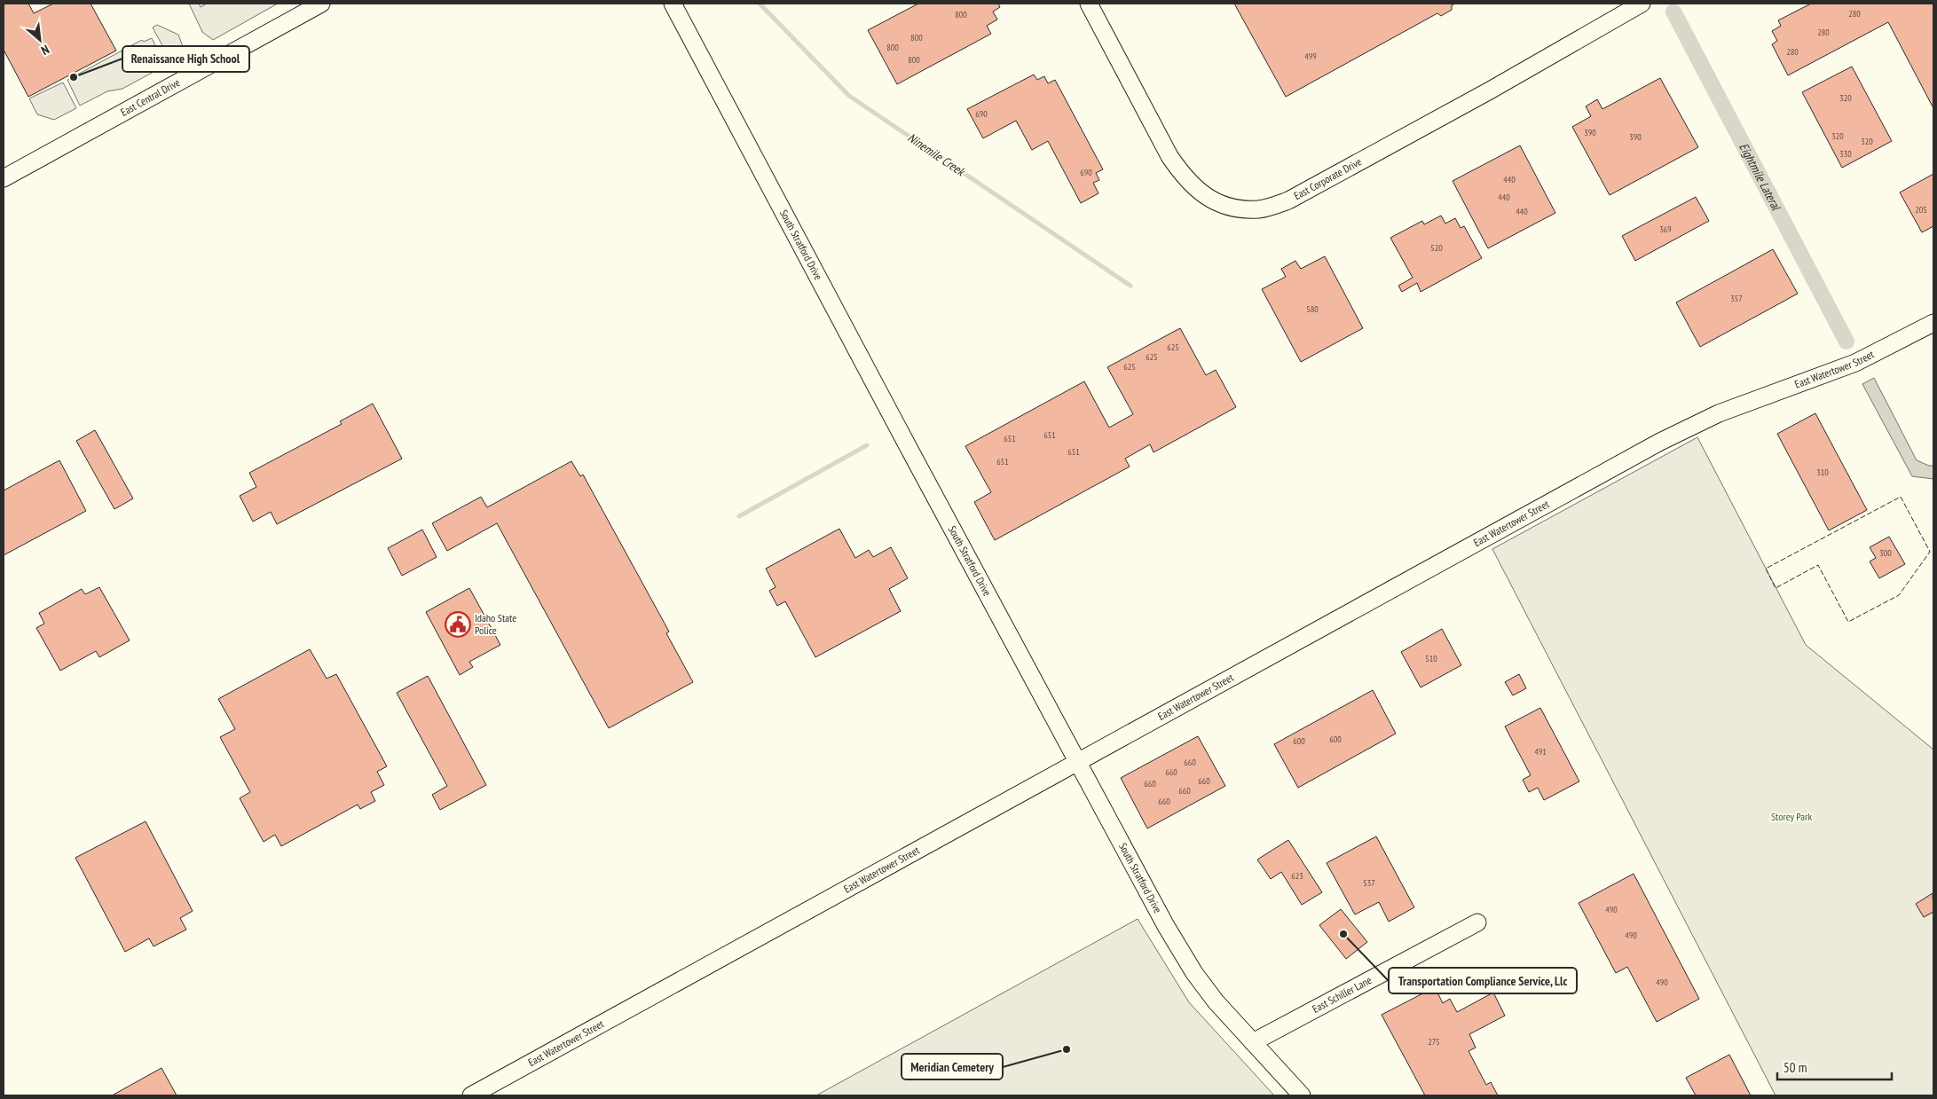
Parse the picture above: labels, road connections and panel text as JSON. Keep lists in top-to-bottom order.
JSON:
{
  "streets": {
    "street": [
      "East Central Drive",
      "East Corporate Drive",
      "South Stratford Drive",
      "East Watertower Street",
      "East Schiller Lane"
    ]
  },
  "crossings": [
    ["South Stratford Drive", "East Watertower Street"],
    ["South Stratford Drive", "East Schiller Lane"]
  ],
  "water": ["Ninemile Creek", "Eightmile Lateral"],
  "parks": ["Storey Park"],
  "places": {
    "other": ["Renaissance High School", "Transportation Compliance Service, Llc", "Meridian Cemetery"],
    "public building": ["Idaho State Police"]
  },
  "house_numbers": [
    "280",
    "800",
    "280",
    "800",
    "800",
    "280",
    "499",
    "800",
    "320",
    "690",
    "390",
    "320",
    "390",
    "320",
    "330",
    "690",
    "440",
    "440",
    "205",
    "440",
    "369",
    "520",
    "357",
    "580",
    "625",
    "625",
    "625",
    "651",
    "651",
    "651",
    "651",
    "310",
    "300",
    "510",
    "600",
    "600",
    "491",
    "660",
    "660",
    "660",
    "660",
    "660",
    "660",
    "623",
    "537",
    "490",
    "490",
    "490",
    "275"
  ],
  "scale_bar": "50 m",
  "north": "bottom right"
}
